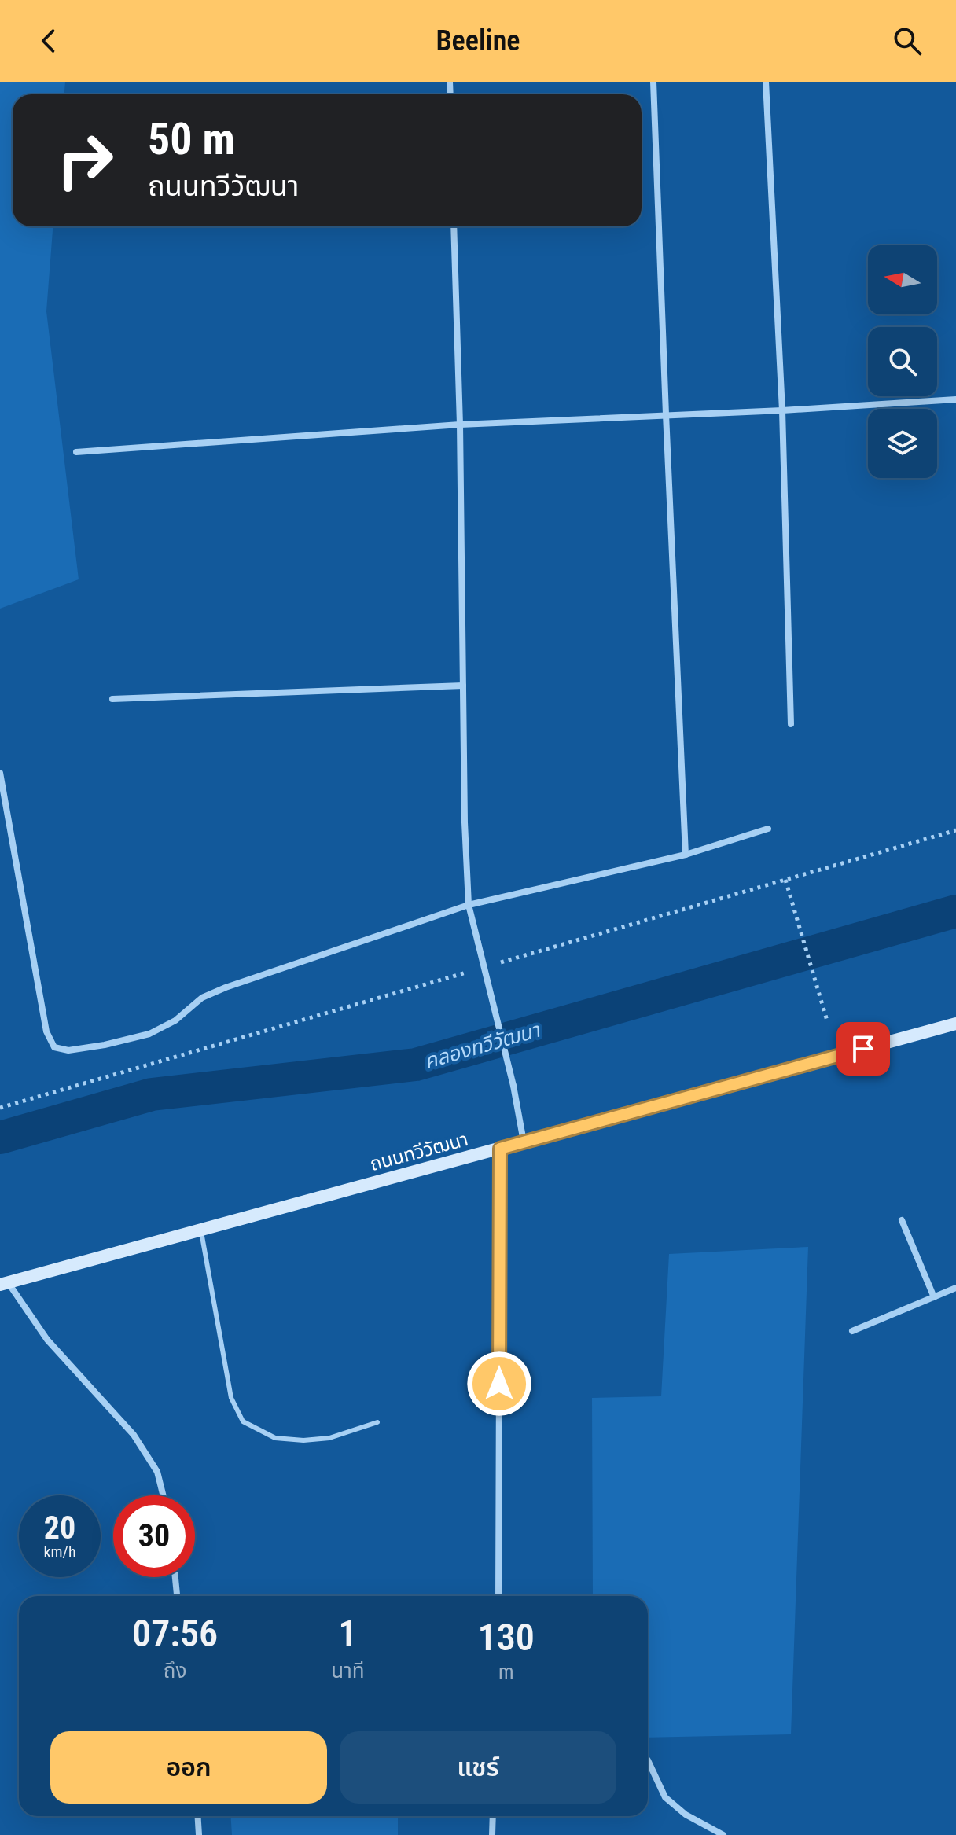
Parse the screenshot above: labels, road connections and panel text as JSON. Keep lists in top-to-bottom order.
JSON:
{
  "streets": {
    "main road": ["ถนนทวีวัฒนา"]
  },
  "water": ["คลองทวีวัฒนา"],
  "north": "left",
  "page": {
    "header": "Beeline",
    "turn": ["50 m", "ถนนทวีวัฒนา"],
    "speed": "20 km/h",
    "limit": "30",
    "eta": [
      "07:56",
      "ถึง",
      "1",
      "นาที",
      "130",
      "m"
    ],
    "buttons": ["ออก", "แชร์"]
  }
}
